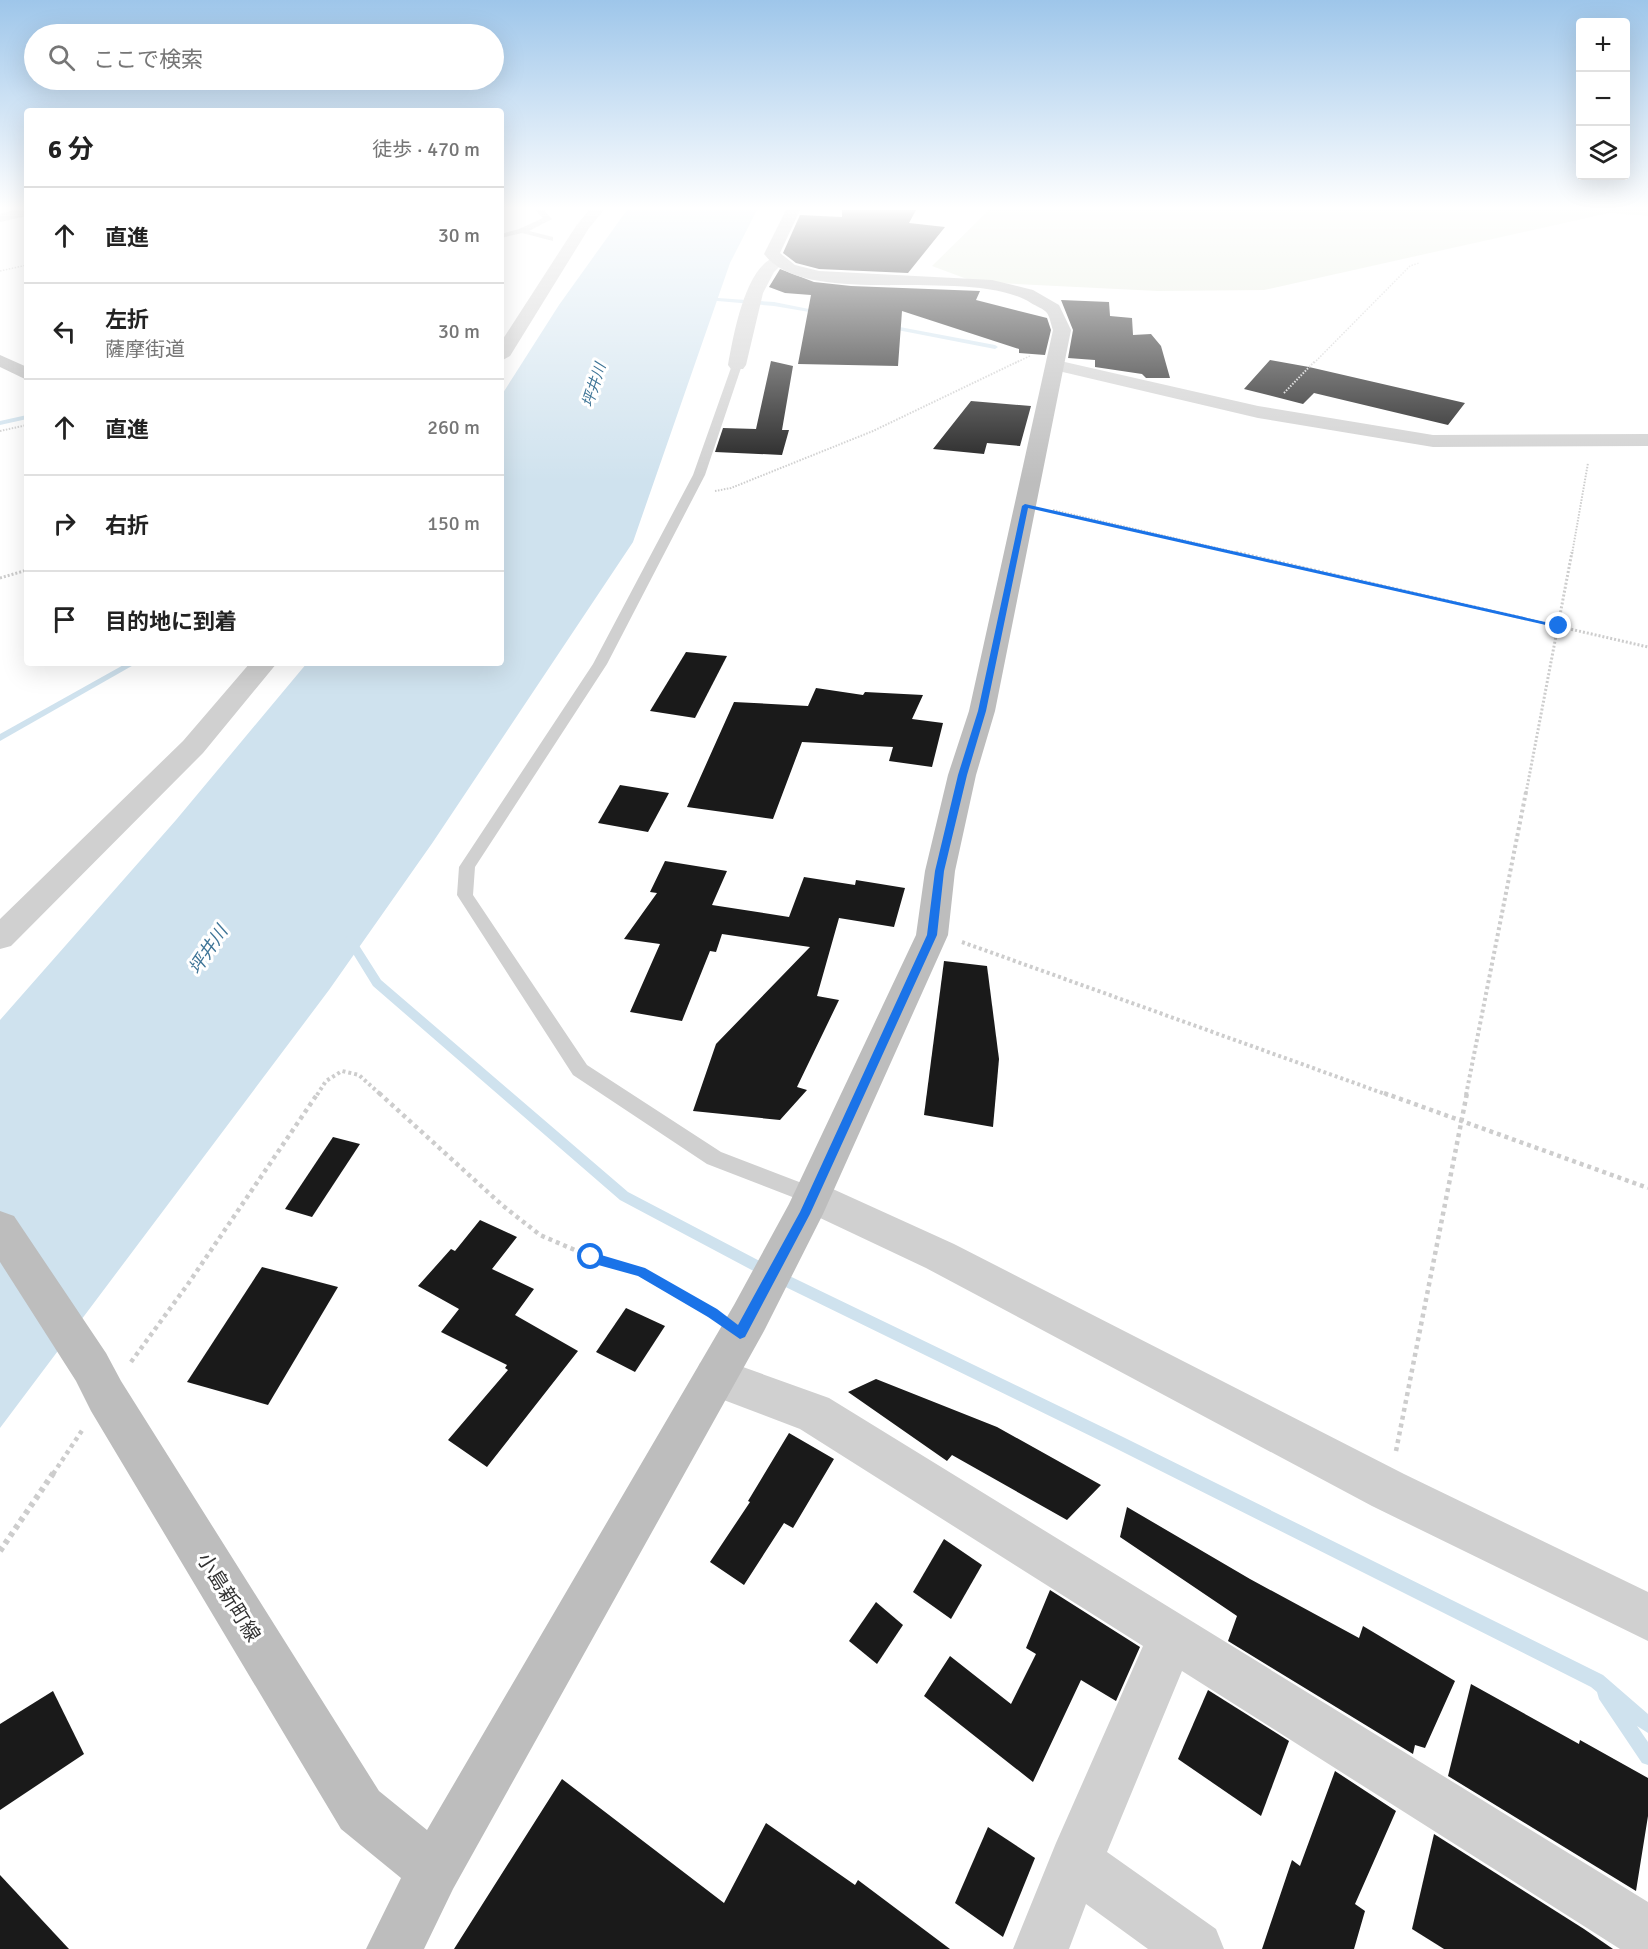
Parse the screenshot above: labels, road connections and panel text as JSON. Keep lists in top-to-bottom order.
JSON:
{
  "streets": {
    "street": ["小島新町線"]
  },
  "water": ["坪井川"],
  "page": {
    "map_buttons": ["+", "−"],
    "search": "ここで検索",
    "heading": ["6 分", "徒歩 · 470 m"],
    "list": [
      ["直進", "30 m"],
      ["左折", "薩摩街道", "30 m"],
      ["直進", "260 m"],
      ["右折", "150 m"],
      "目的地に到着"
    ]
  }
}
